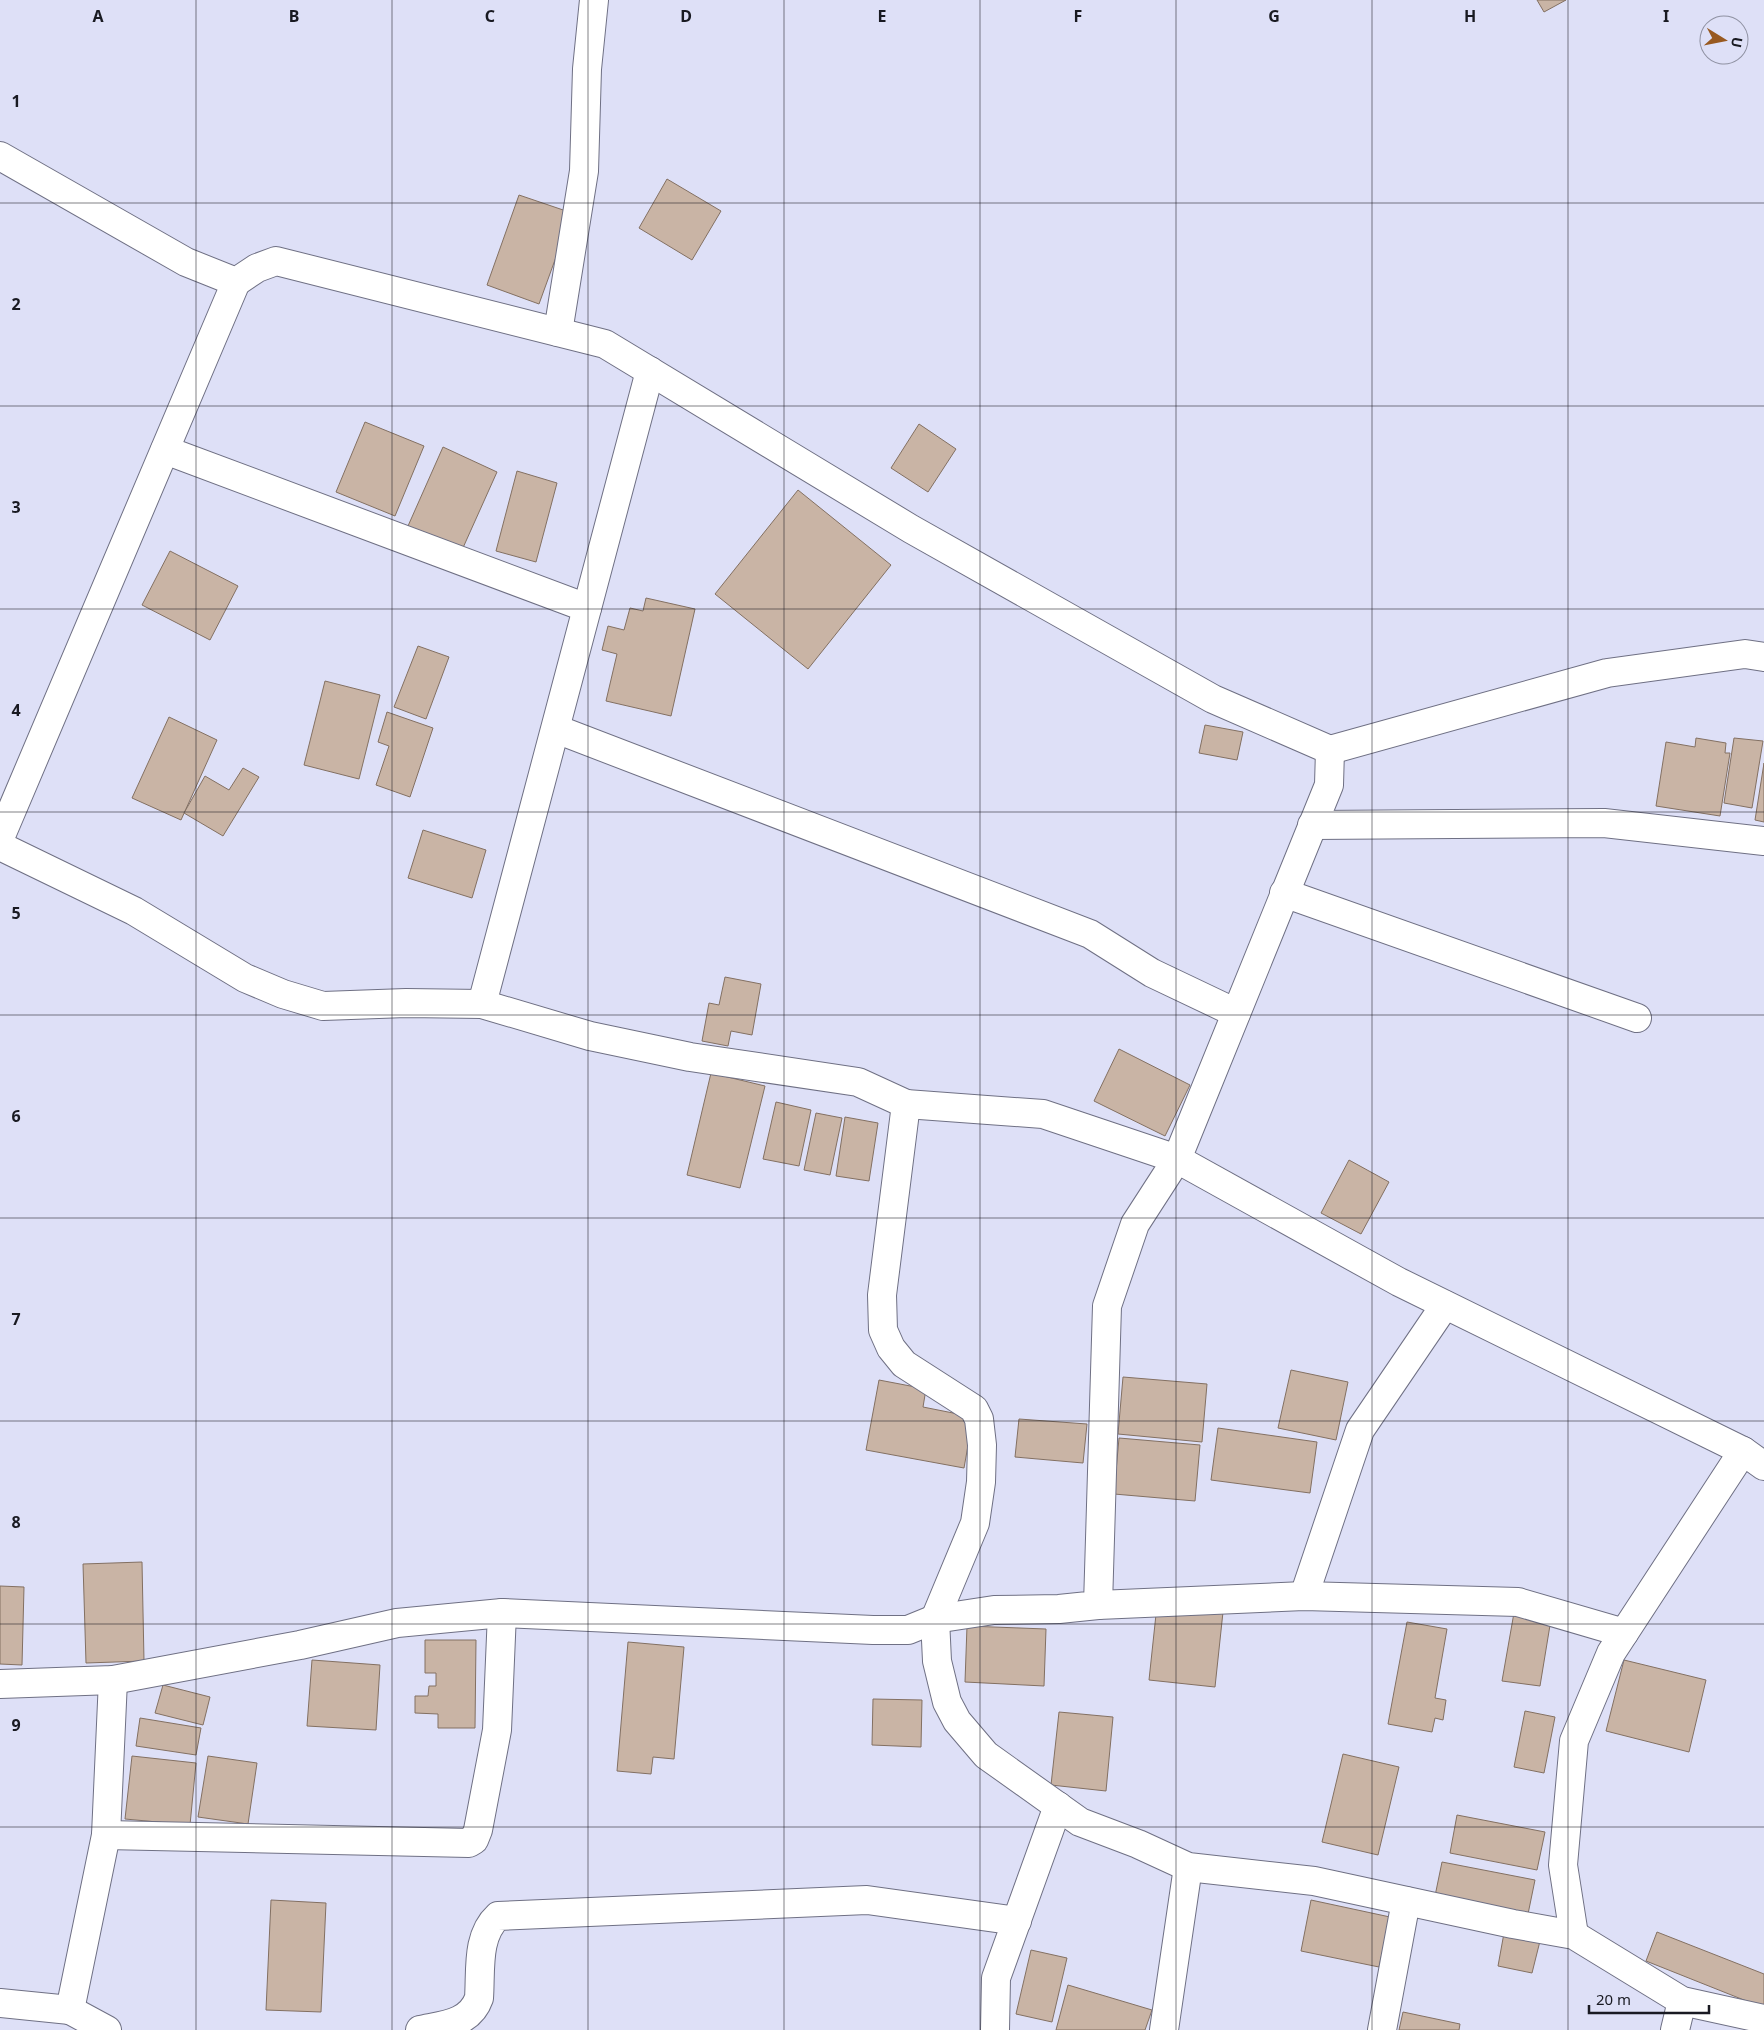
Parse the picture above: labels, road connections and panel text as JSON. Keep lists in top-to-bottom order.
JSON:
{
  "scale_bar": "20 m",
  "north": "right",
  "grid": {
    "columns": [
      "A",
      "B",
      "C",
      "D",
      "E",
      "F",
      "G",
      "H",
      "I"
    ],
    "rows": [
      "1",
      "2",
      "3",
      "4",
      "5",
      "6",
      "7",
      "8",
      "9"
    ]
  }
}
